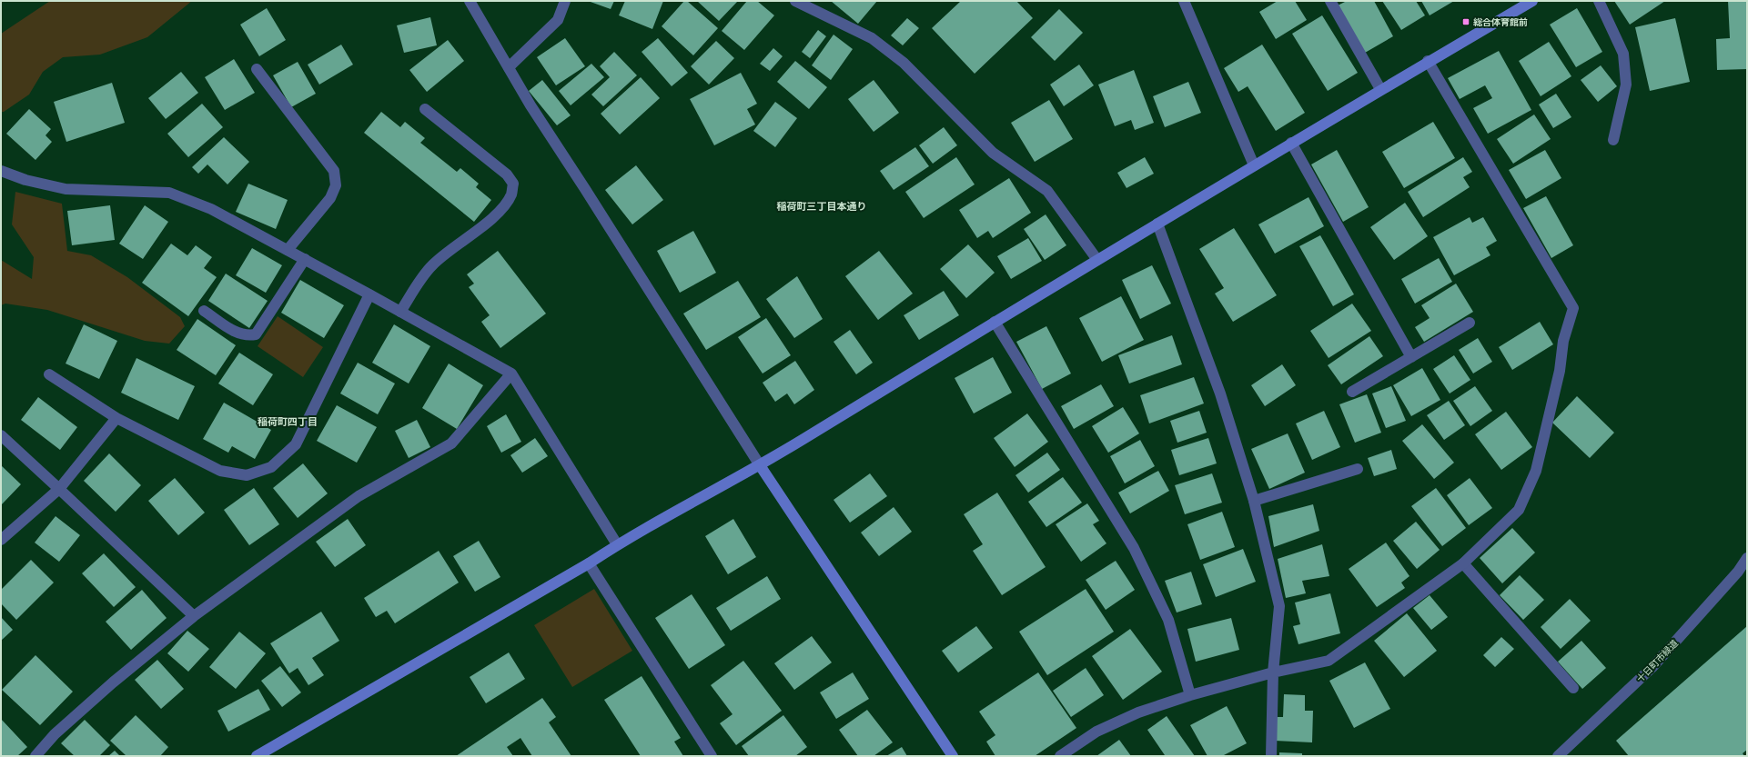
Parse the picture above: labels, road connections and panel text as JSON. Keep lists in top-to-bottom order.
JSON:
{
  "streets": {
    "street": ["十日町市緑道"]
  },
  "districts": ["稲荷町三丁目本通り", "稲荷町四丁目"],
  "places": {
    "transit": ["総合体育館前"]
  }
}
